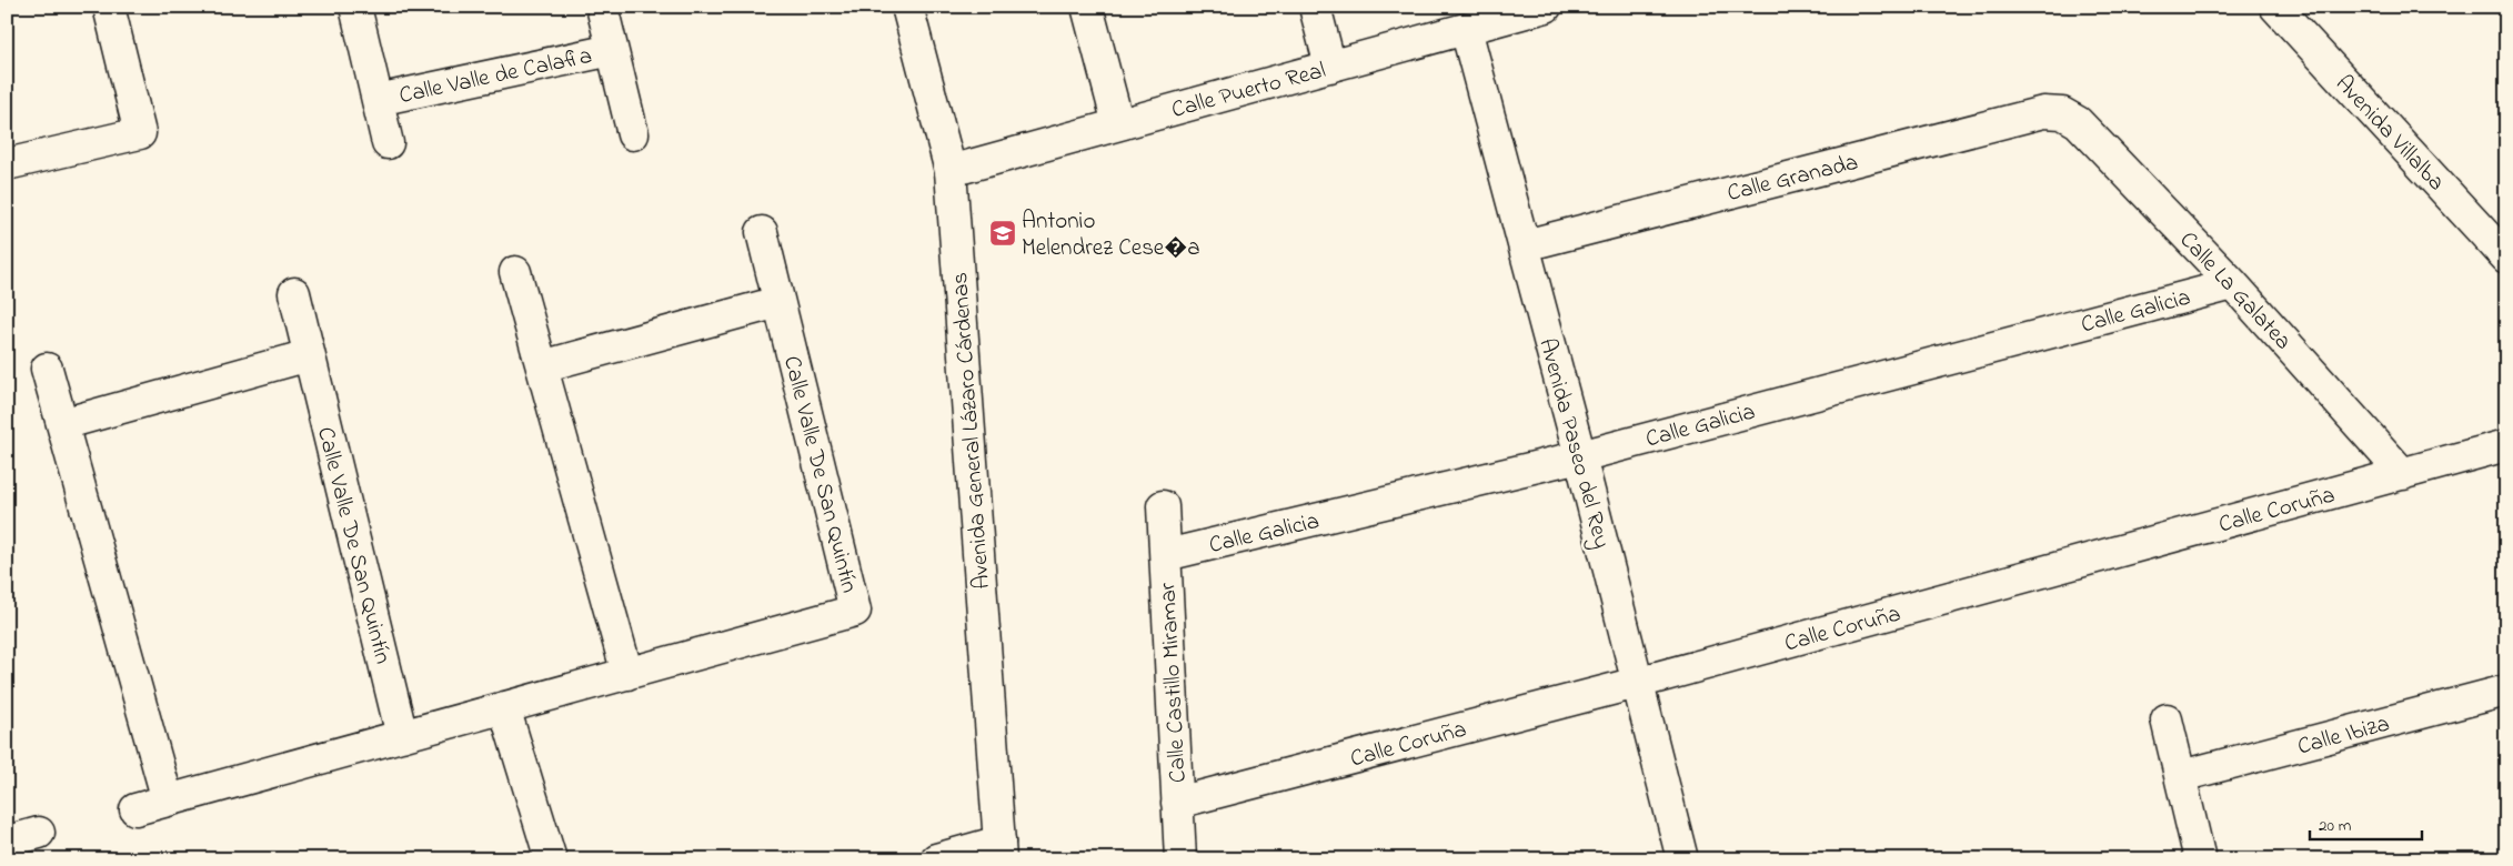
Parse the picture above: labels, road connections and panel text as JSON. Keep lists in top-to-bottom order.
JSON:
{
  "streets": {
    "street": [
      "Calle Valle de Calafia",
      "Calle Puerto Real",
      "Avenida Villalba",
      "Calle Granada",
      "Calle La Galatea",
      "Calle Galicia",
      "Avenida General Lázaro Cárdenas",
      "Avenida Paseo del Rey",
      "Calle Valle De San Quintín",
      "Calle Coruña",
      "Calle Castillo Miramar",
      "Calle Ibiza"
    ]
  },
  "crossings": [
    ["Calle Puerto Real", "Avenida General Lázaro Cárdenas"],
    ["Calle Puerto Real", "Avenida Paseo del Rey"],
    ["Calle Granada", "Calle La Galatea"],
    ["Calle Granada", "Avenida Paseo del Rey"],
    ["Calle La Galatea", "Calle Galicia"],
    ["Calle La Galatea", "Calle Coruña"],
    ["Calle Galicia", "Avenida Paseo del Rey"],
    ["Calle Galicia", "Calle Castillo Miramar"],
    ["Avenida Paseo del Rey", "Calle Coruña"],
    ["Calle Coruña", "Calle Castillo Miramar"]
  ],
  "places": {
    "school or university": ["Antonio Melendrez Cese�a"]
  },
  "scale_bar": "20 m"
}
